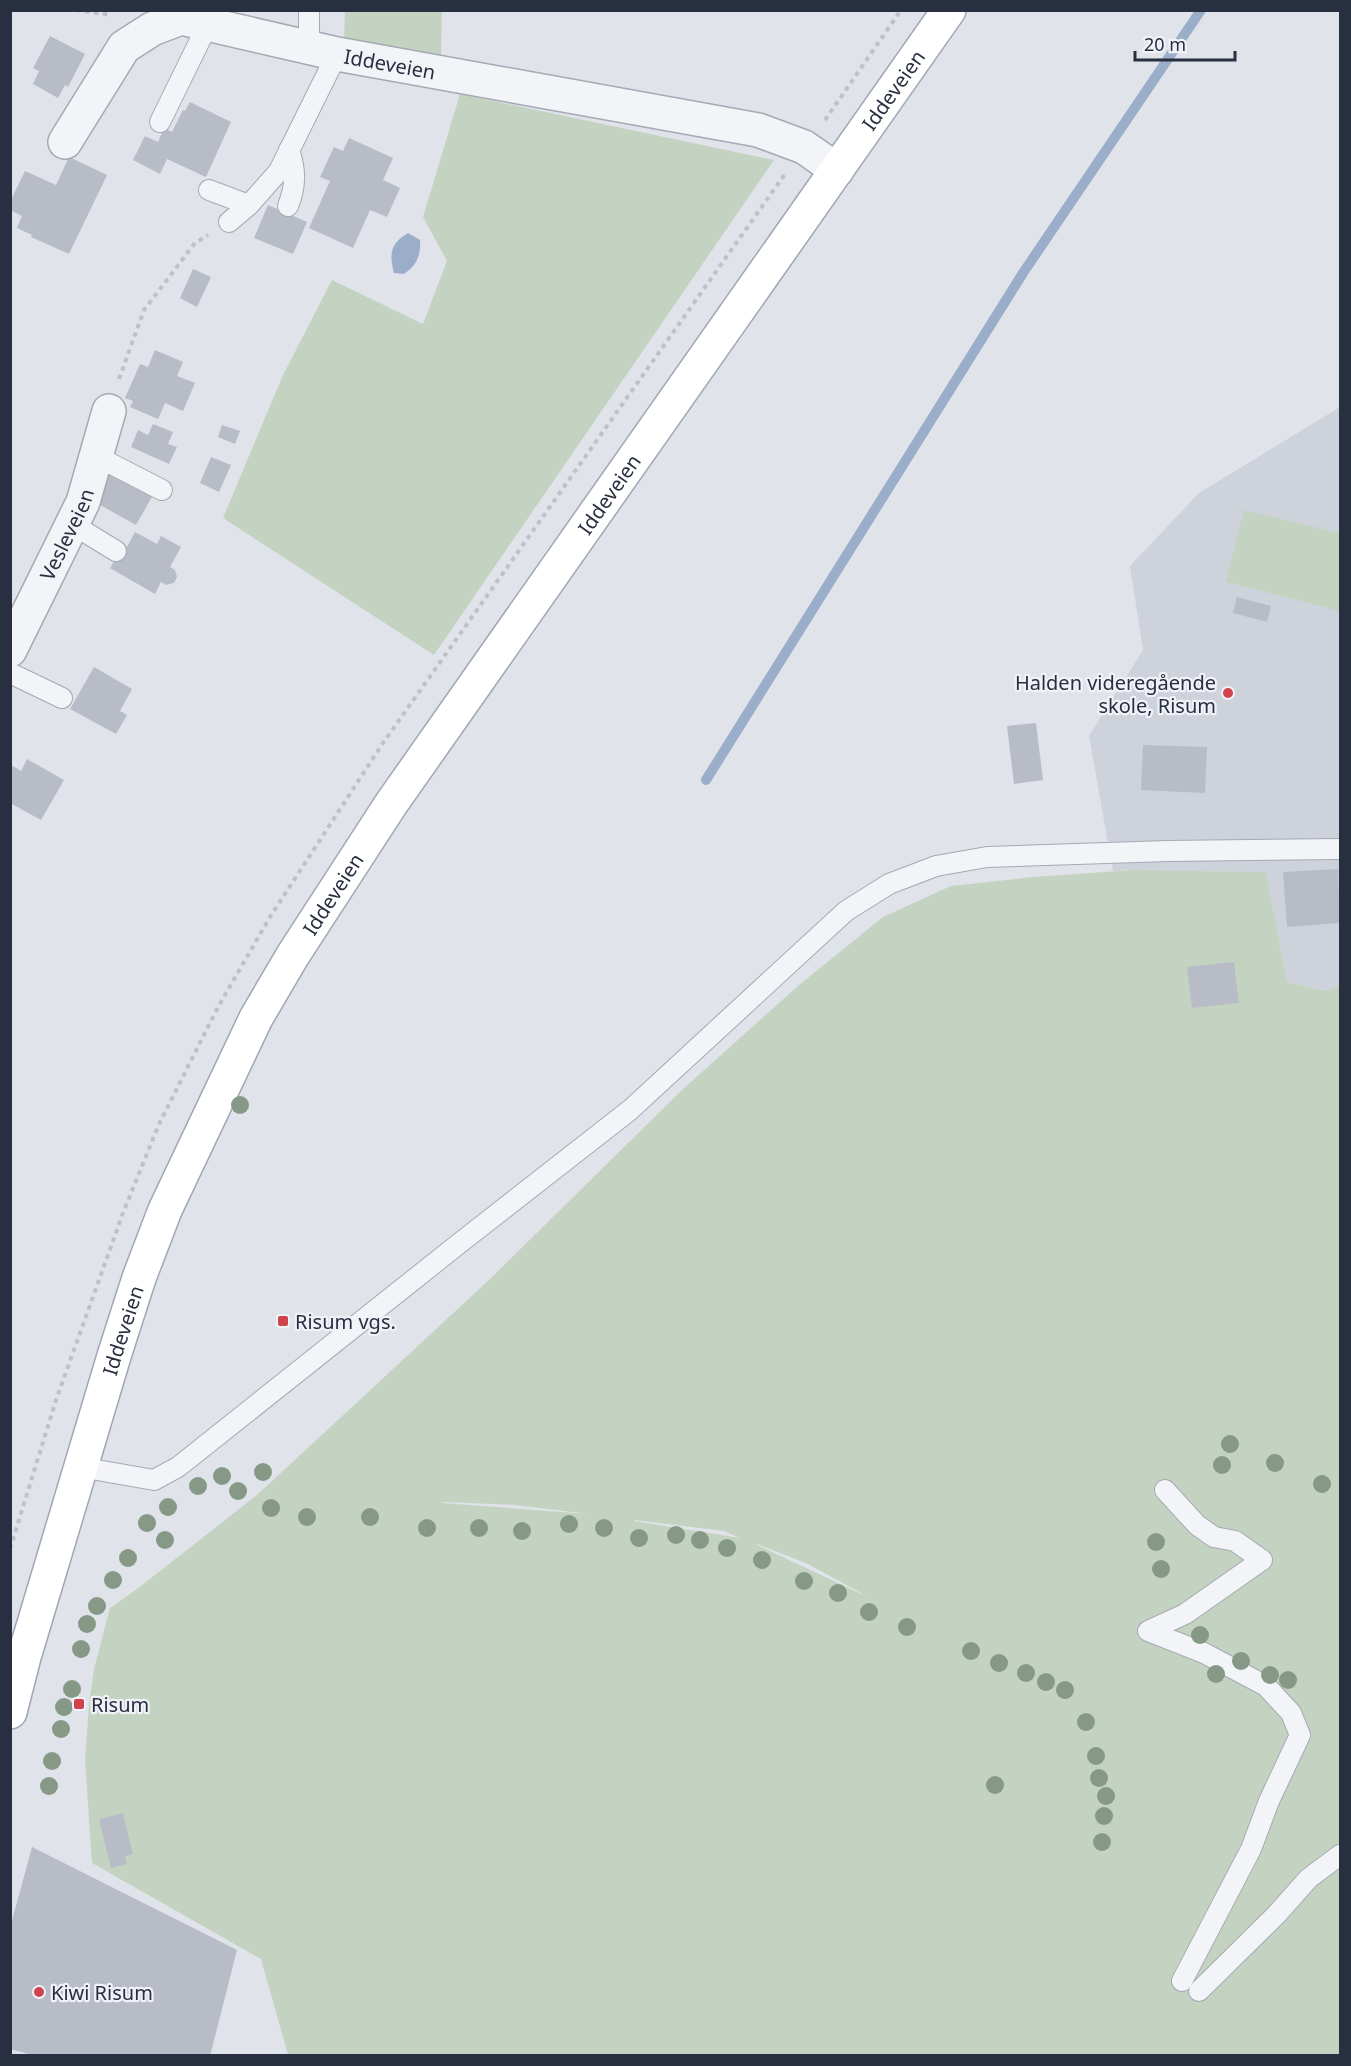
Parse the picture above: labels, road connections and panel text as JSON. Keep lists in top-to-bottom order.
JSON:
{
  "streets": {
    "main road": ["Iddeveien"],
    "street": ["Vesleveien"]
  },
  "places": {
    "other": ["Halden videregående skole, Risum", "Kiwi Risum"],
    "transit": ["Risum vgs.", "Risum"]
  },
  "scale_bar": "20 m"
}
